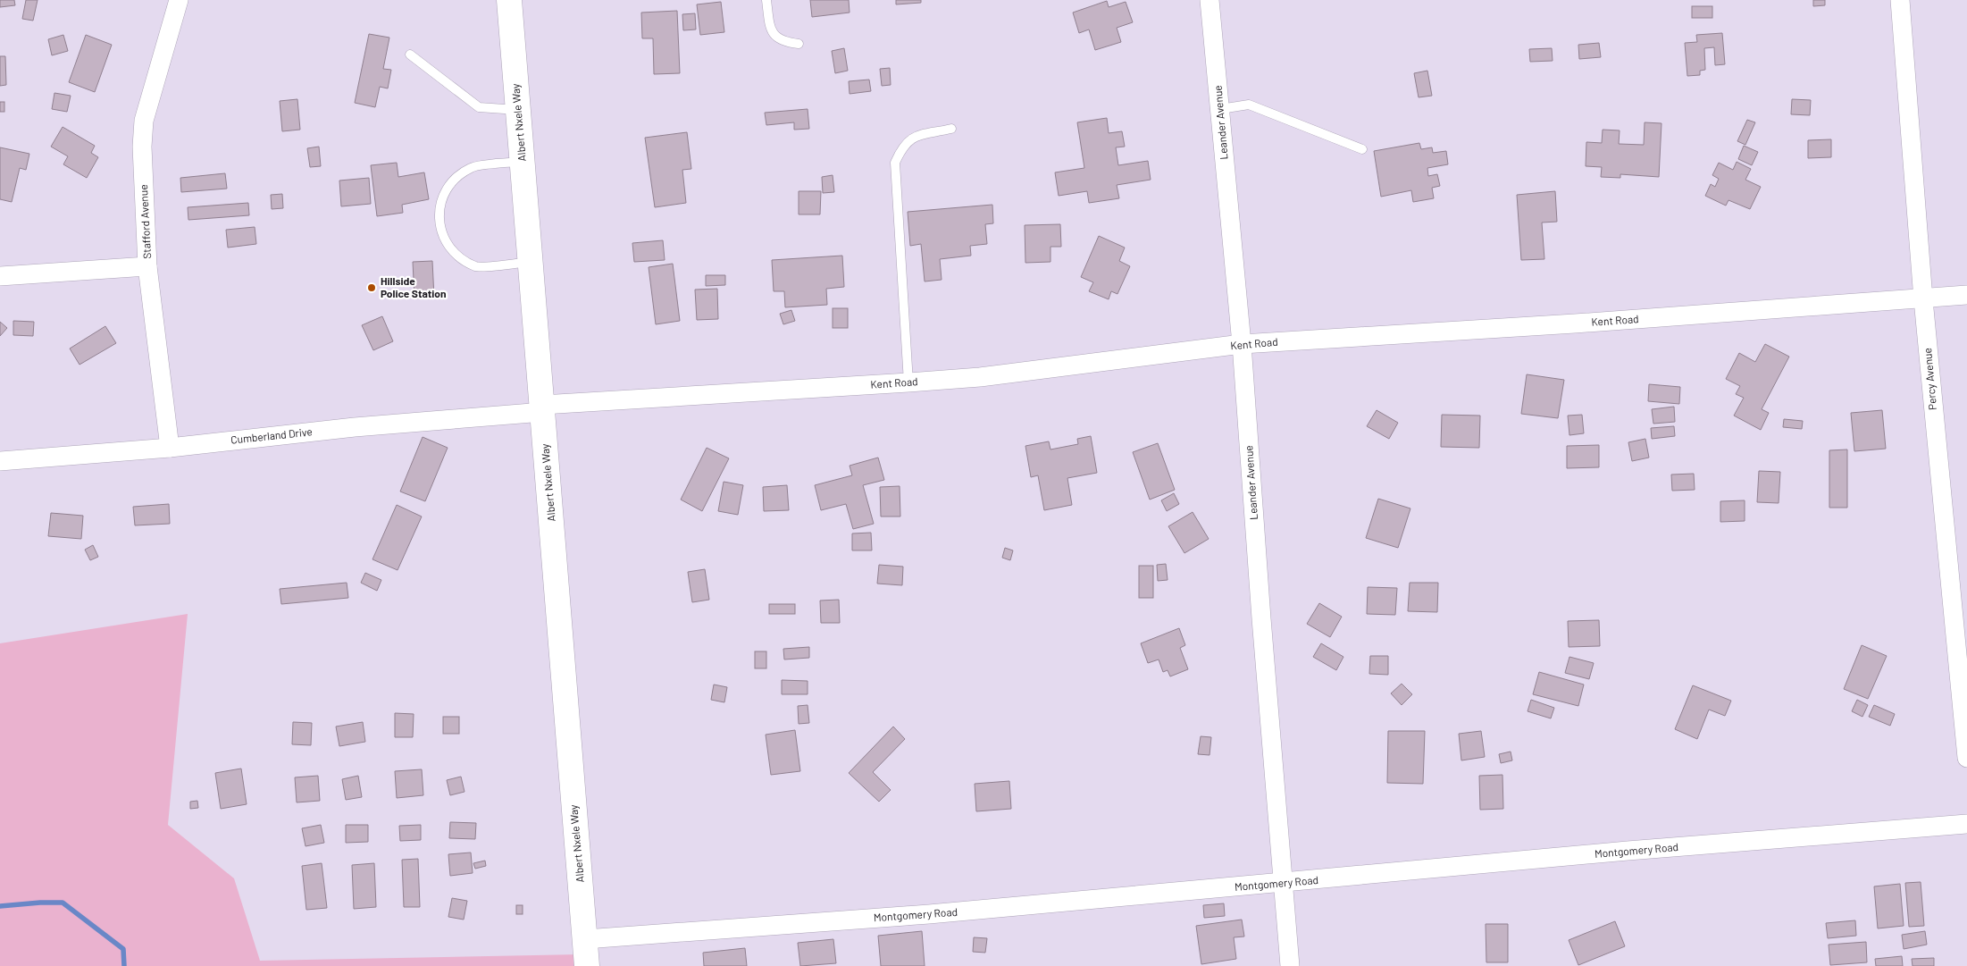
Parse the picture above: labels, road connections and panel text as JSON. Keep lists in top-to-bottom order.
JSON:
{
  "streets": {
    "main road": ["Albert Nxele Way"],
    "street": [
      "Leander Avenue",
      "Stafford Avenue",
      "Kent Road",
      "Percy Avenue",
      "Cumberland Drive",
      "Montgomery Road"
    ]
  },
  "crossings": [
    ["Albert Nxele Way", "Kent Road"],
    ["Albert Nxele Way", "Cumberland Drive"],
    ["Albert Nxele Way", "Montgomery Road"],
    ["Leander Avenue", "Kent Road"],
    ["Leander Avenue", "Montgomery Road"],
    ["Stafford Avenue", "Cumberland Drive"],
    ["Kent Road", "Percy Avenue"],
    ["Kent Road", "Cumberland Drive"]
  ],
  "places": ["Hillside Police Station"]
}
